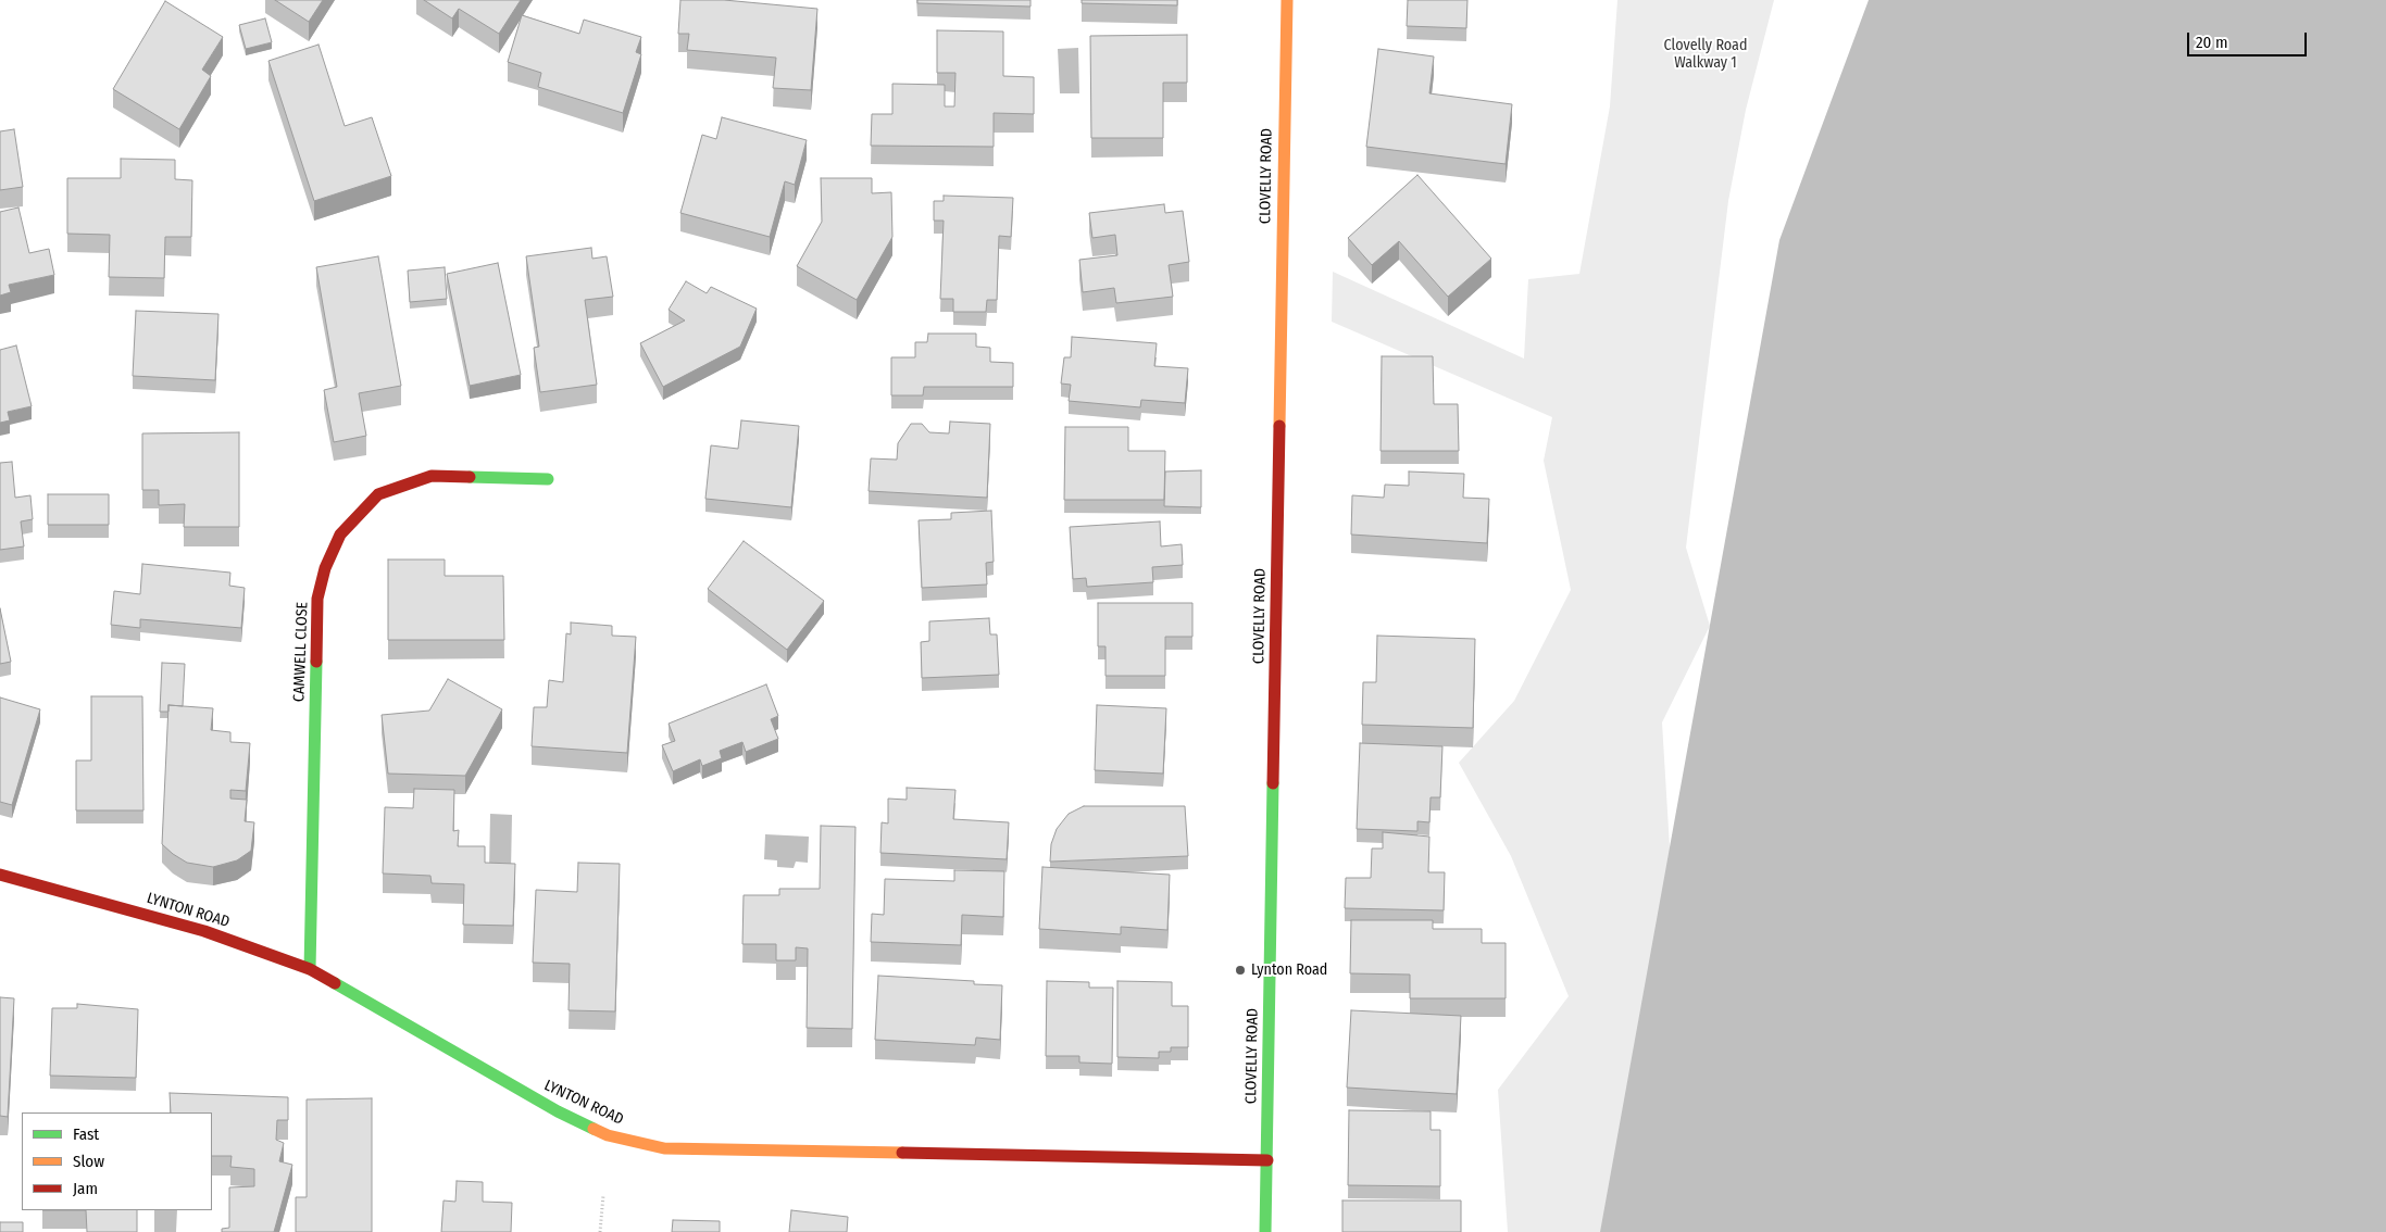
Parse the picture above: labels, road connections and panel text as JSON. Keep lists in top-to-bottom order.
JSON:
{
  "streets": {
    "street": ["CLOVELLY ROAD", "CAMWELL CLOSE", "LYNTON ROAD"]
  },
  "crossings": [
    ["CLOVELLY ROAD", "LYNTON ROAD"],
    ["CAMWELL CLOSE", "LYNTON ROAD"]
  ],
  "parks": ["Clovelly Road Walkway 1"],
  "places": ["Lynton Road"],
  "legend": ["Fast", "Slow", "Jam"],
  "scale_bar": "20 m"
}
